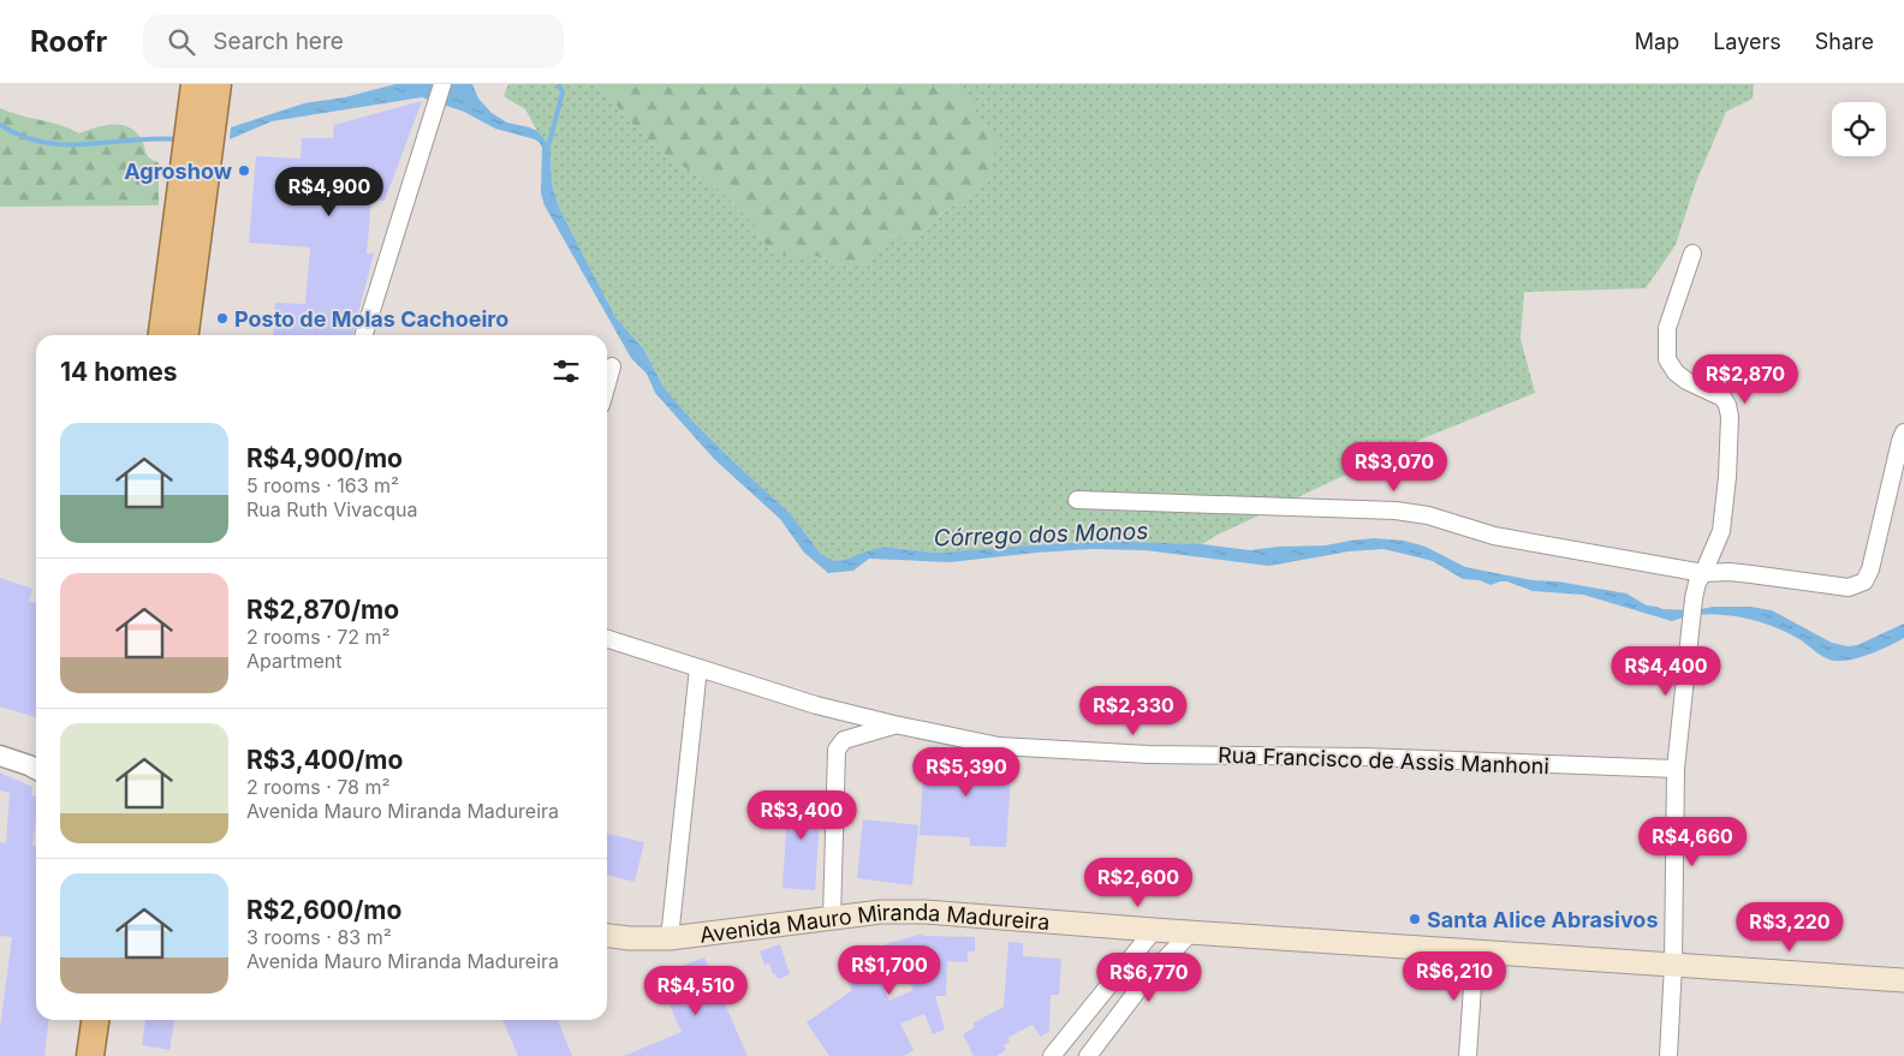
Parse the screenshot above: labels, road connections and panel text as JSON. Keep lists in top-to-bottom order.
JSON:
{
  "streets": {
    "main road": ["Avenida Mauro Miranda Madureira"],
    "street": ["Rua Francisco de Assis Manhoni"]
  },
  "water": ["Córrego dos Monos"],
  "places": ["Agroshow", "Posto de Molas Cachoeiro", "Santa Alice Abrasivos"],
  "page": {
    "header": "Roofr",
    "search": "Search here",
    "nav": ["Map", "Layers", "Share"],
    "price": [
      "R$4,900",
      "R$2,870",
      "R$3,070",
      "R$4,400",
      "R$2,330",
      "R$5,390",
      "R$3,400",
      "R$4,660",
      "R$2,600",
      "R$3,220",
      "R$1,700",
      "R$6,210",
      "R$6,770",
      "R$4,510"
    ],
    "heading": "14 homes",
    "list": [
      {
        "name": "R$4,900/mo",
        "note": "5 rooms · 163 m² · Rua Ruth Vivacqua"
      },
      {
        "name": "R$2,870/mo",
        "note": "2 rooms · 72 m² · Apartment"
      },
      {
        "name": "R$3,400/mo",
        "note": "2 rooms · 78 m² · Avenida Mauro Miranda Madureira"
      },
      {
        "name": "R$2,600/mo",
        "note": "3 rooms · 83 m² · Avenida Mauro Miranda Madureira"
      }
    ]
  }
}
